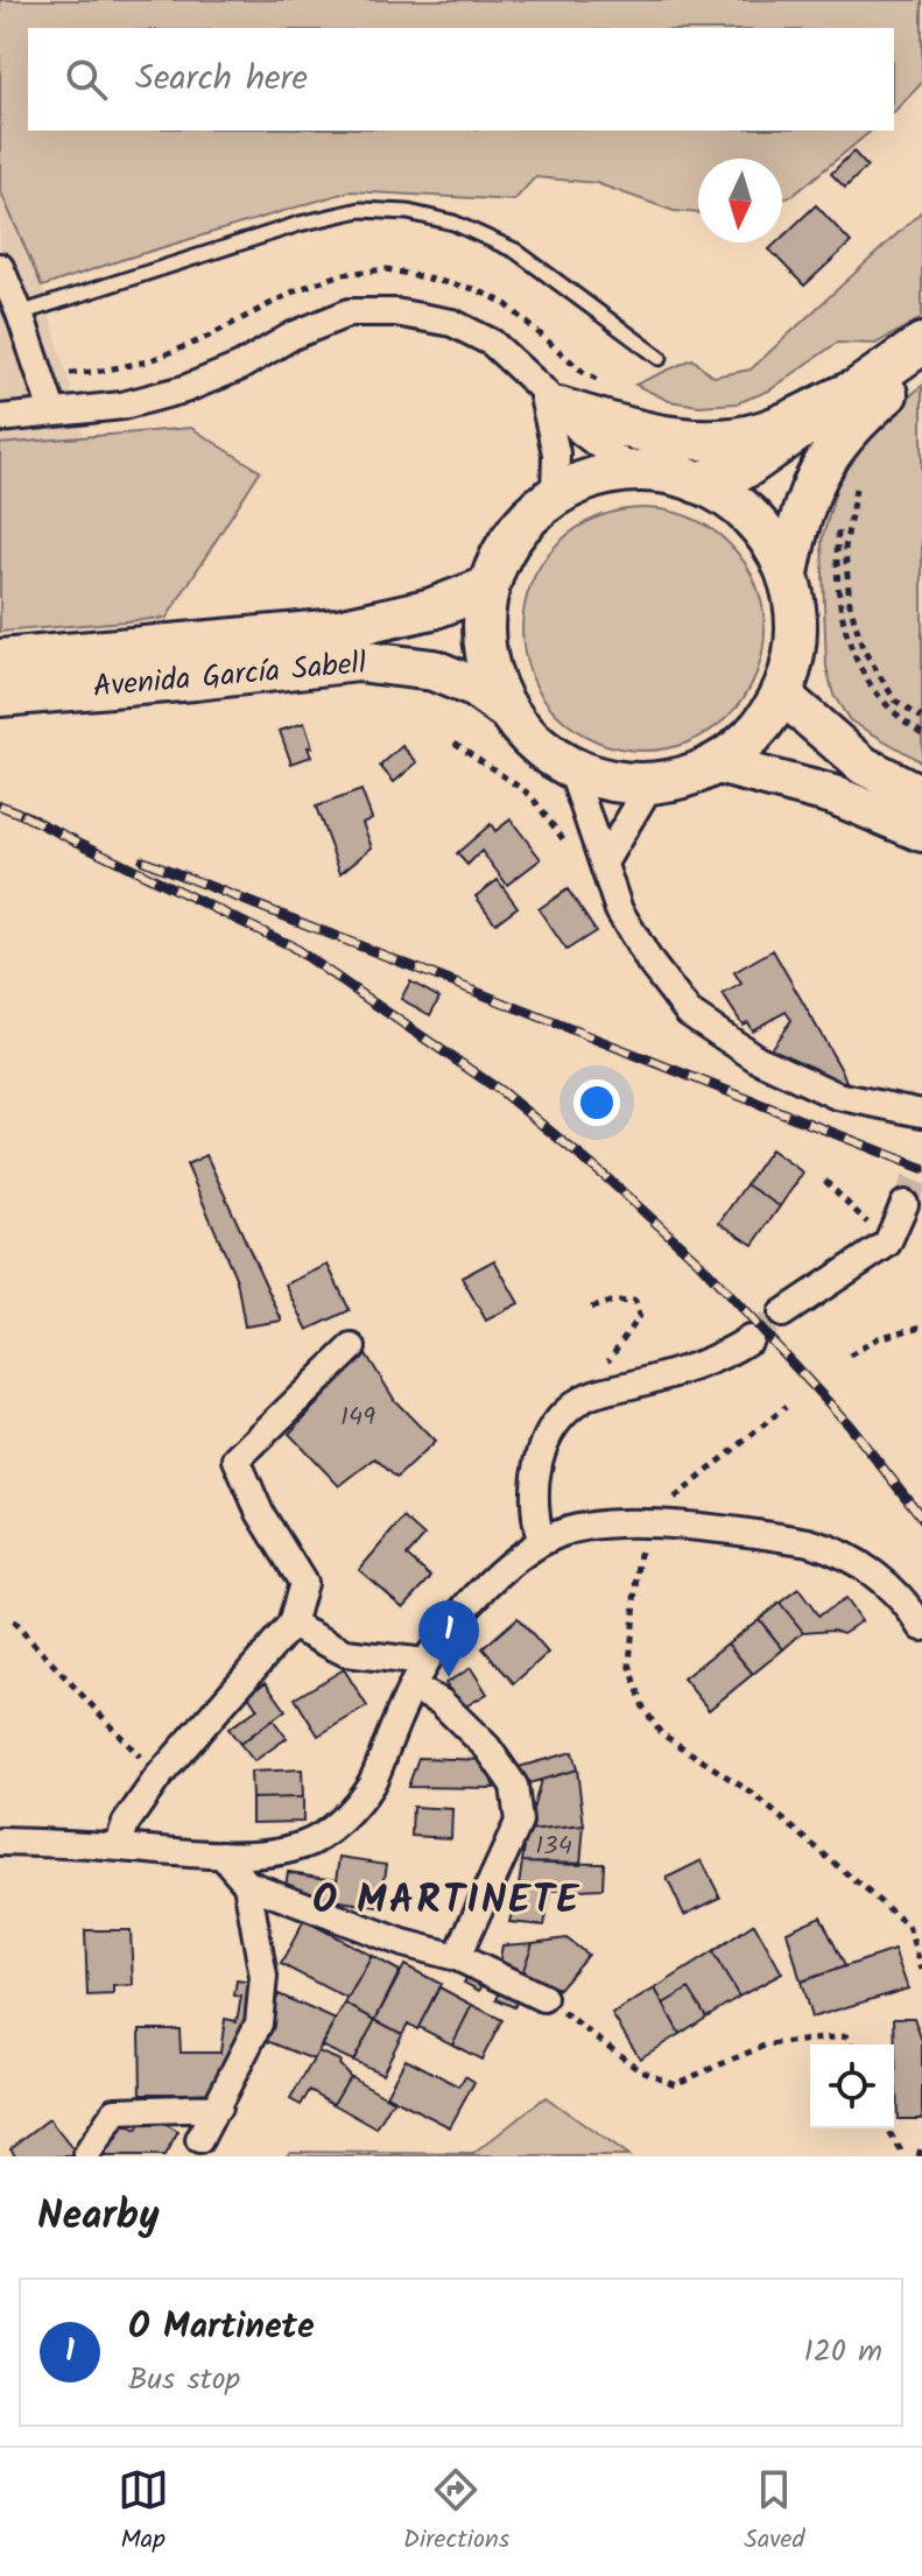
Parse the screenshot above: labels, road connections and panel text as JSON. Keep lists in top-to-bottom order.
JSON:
{
  "streets": {
    "main road": ["Avenida García Sabell"]
  },
  "districts": ["O MARTINETE"],
  "house_numbers": ["149", "134"],
  "north": "bottom",
  "page": {
    "search": "Search here",
    "pins": "1",
    "heading": "Nearby",
    "list": [
      {
        "mark": "1",
        "name": "O Martinete",
        "note": "Bus stop",
        "value": "120 m"
      }
    ],
    "nav": ["Map", "Directions", "Saved"]
  }
}
